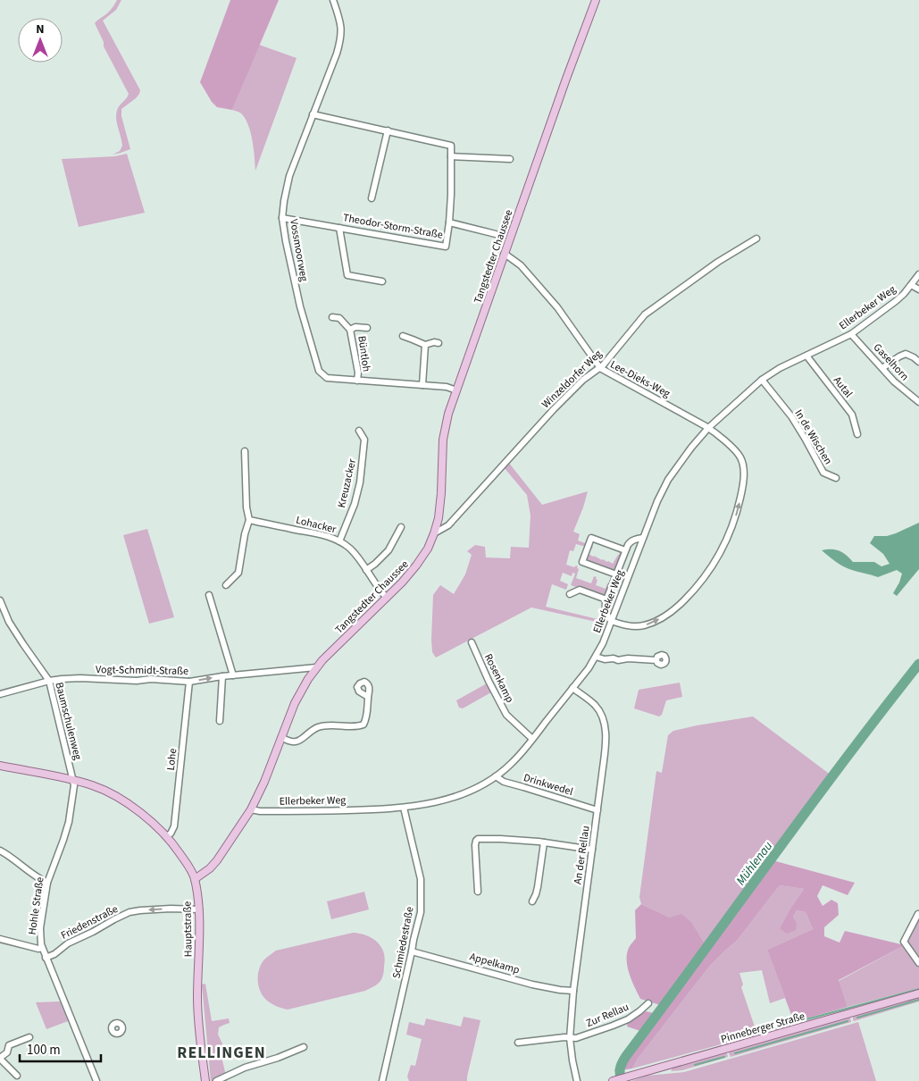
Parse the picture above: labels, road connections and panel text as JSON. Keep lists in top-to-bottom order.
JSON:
{
  "streets": {
    "main road": ["Tangstedter Chaussee", "Hauptstraße", "Pinneberger Straße"],
    "street": [
      "Theodor-Storm-Straße",
      "Vossmoorweg",
      "Ellerbeker Weg",
      "Büntloh",
      "Gaselhorn",
      "Winzeldorfer Weg",
      "Lee-Dieks-Weg",
      "Autal",
      "In de Wischen",
      "Kreuzacker",
      "Lohacker",
      "Vogt-Schmidt-Straße",
      "Rosenkamp",
      "Baumschulenweg",
      "Lohe",
      "Drinkwedel",
      "An der Rellau",
      "Hohle Straße",
      "Friedenstraße",
      "Schmiedestraße",
      "Appelkamp",
      "Zur Rellau"
    ]
  },
  "crossings": [
    ["Theodor-Storm-Straße", "Vossmoorweg"],
    ["Vossmoorweg", "Tangstedter Chaussee"],
    ["Vossmoorweg", "Büntloh"],
    ["Tangstedter Chaussee", "Ellerbeker Weg"],
    ["Tangstedter Chaussee", "Winzeldorfer Weg"],
    ["Tangstedter Chaussee", "Lee-Dieks-Weg"],
    ["Tangstedter Chaussee", "Lohacker"],
    ["Tangstedter Chaussee", "Vogt-Schmidt-Straße"],
    ["Tangstedter Chaussee", "Hauptstraße"],
    ["Ellerbeker Weg", "Gaselhorn"],
    ["Ellerbeker Weg", "Lee-Dieks-Weg"],
    ["Ellerbeker Weg", "Autal"],
    ["Ellerbeker Weg", "In de Wischen"],
    ["Ellerbeker Weg", "Rosenkamp"],
    ["Ellerbeker Weg", "Drinkwedel"],
    ["Ellerbeker Weg", "An der Rellau"],
    ["Ellerbeker Weg", "Schmiedestraße"],
    ["Winzeldorfer Weg", "Lee-Dieks-Weg"],
    ["Kreuzacker", "Lohacker"],
    ["Vogt-Schmidt-Straße", "Baumschulenweg"],
    ["Vogt-Schmidt-Straße", "Lohe"],
    ["Baumschulenweg", "Hohle Straße"],
    ["Baumschulenweg", "Hauptstraße"],
    ["Lohe", "Hauptstraße"],
    ["Drinkwedel", "An der Rellau"],
    ["An der Rellau", "Appelkamp"],
    ["An der Rellau", "Zur Rellau"],
    ["Hohle Straße", "Friedenstraße"],
    ["Hohle Straße", "Hauptstraße"],
    ["Friedenstraße", "Hauptstraße"],
    ["Schmiedestraße", "Appelkamp"]
  ],
  "one_way": ["Friedenstraße"],
  "districts": ["RELLINGEN"],
  "water": ["Mühlenau"],
  "scale_bar": "100 m",
  "north": "top"
}
